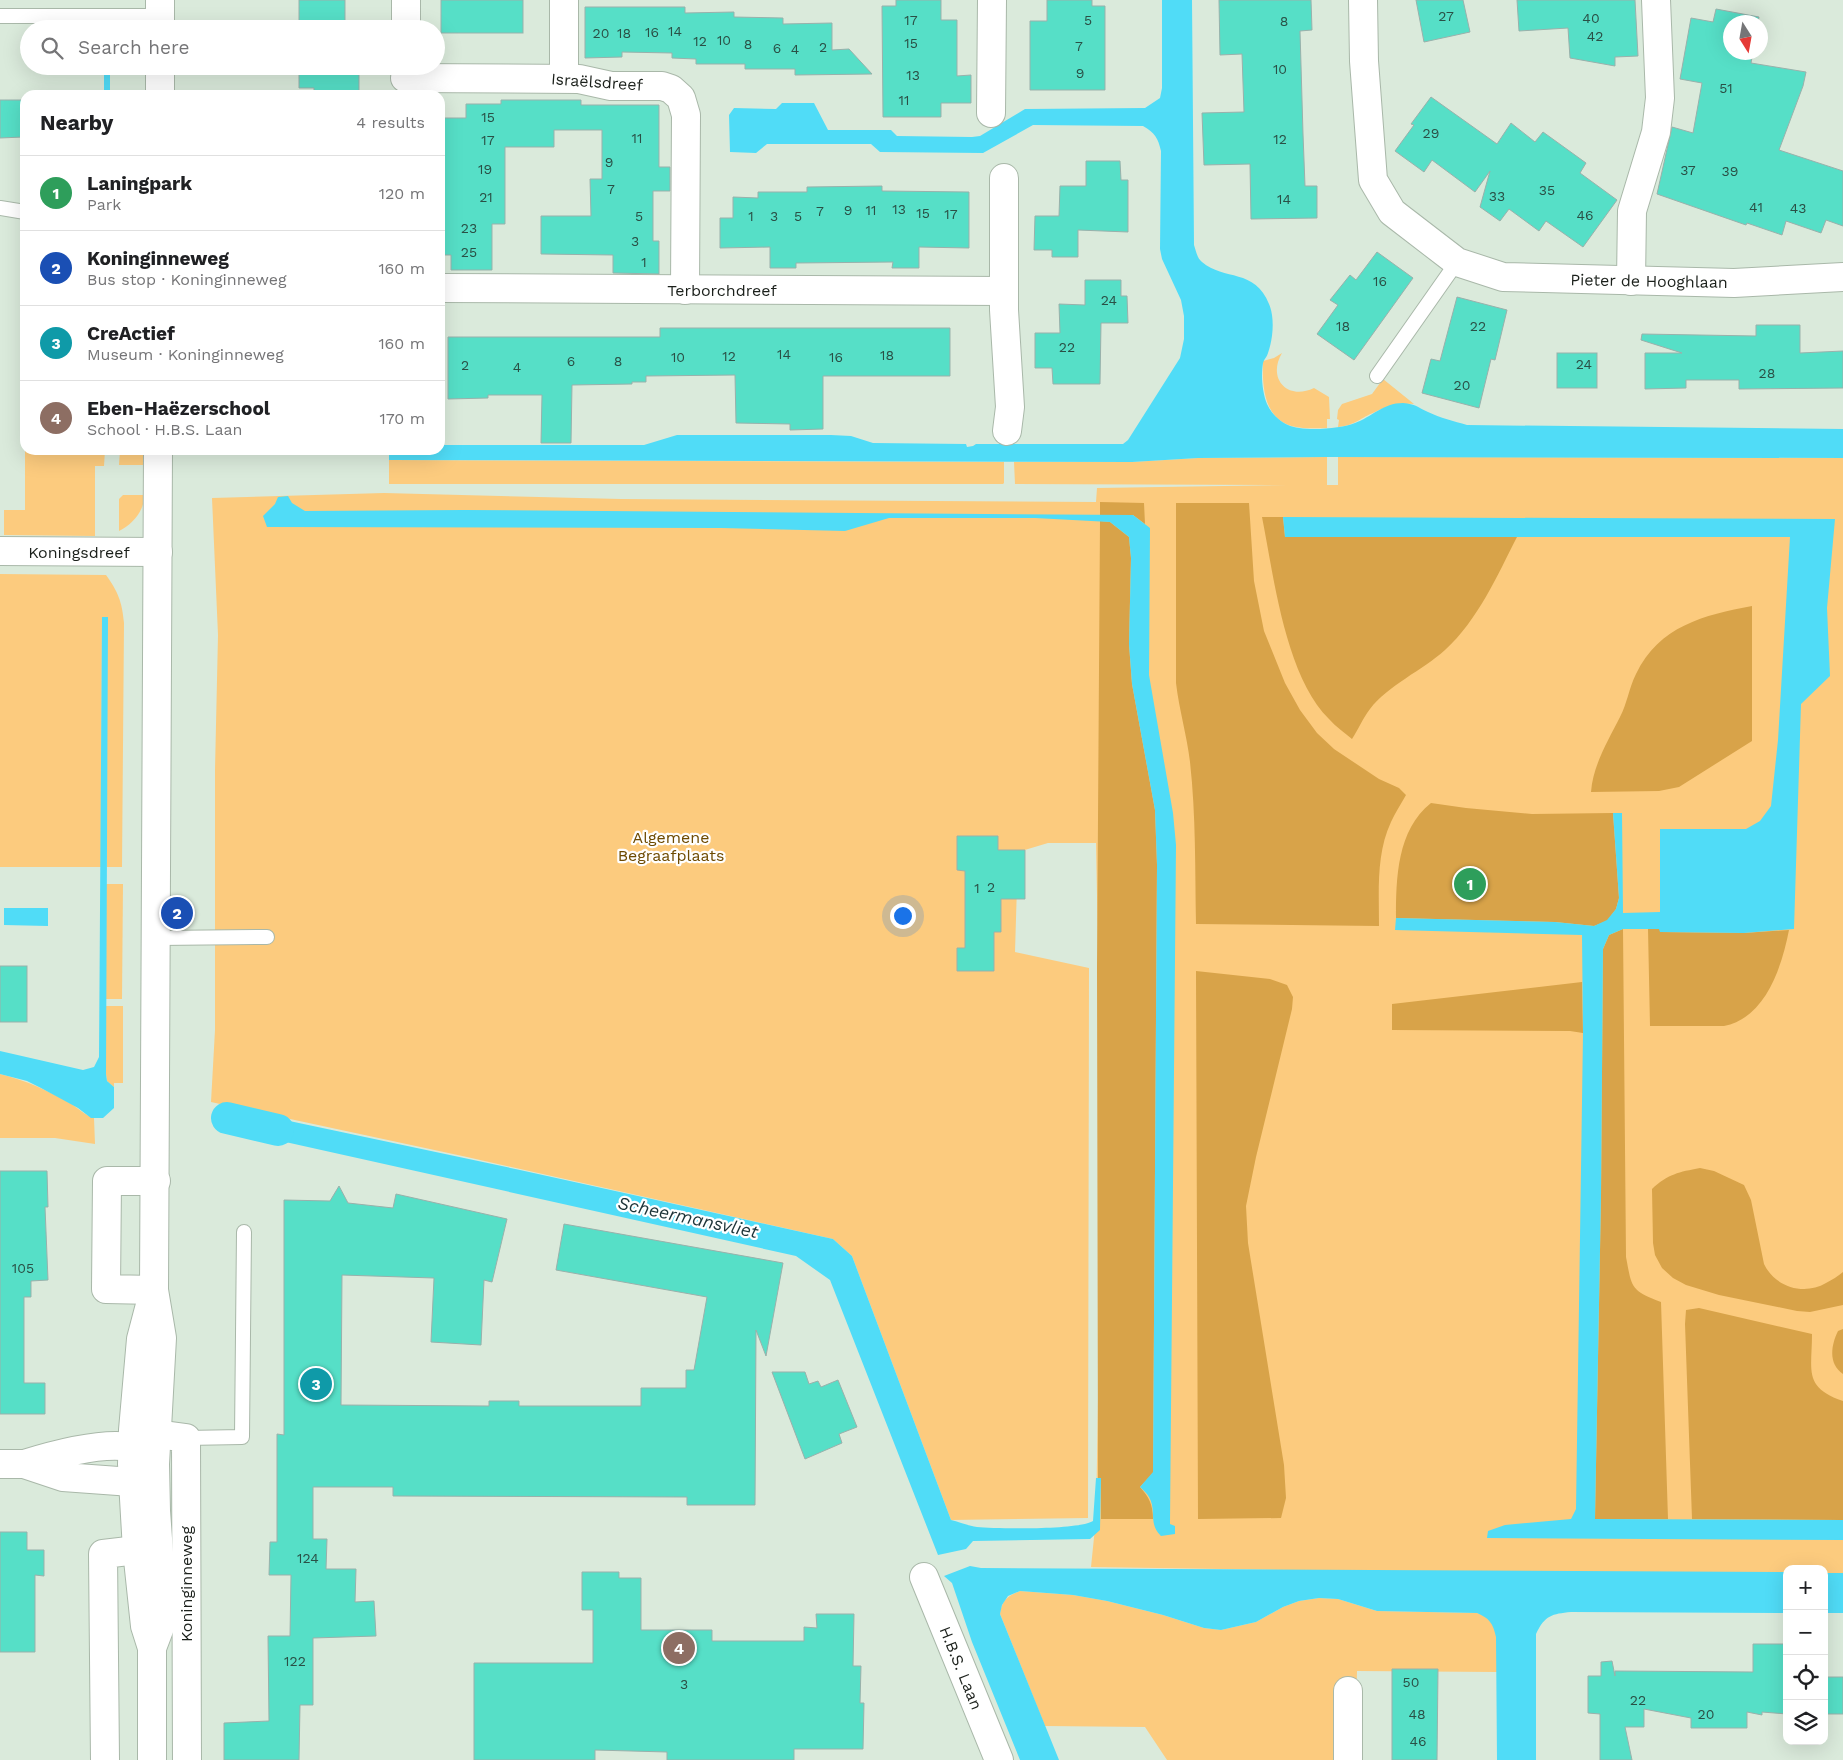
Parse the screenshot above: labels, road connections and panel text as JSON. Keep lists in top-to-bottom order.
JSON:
{
  "streets": {
    "street": [
      "Israëlsdreef",
      "Pieter de Hooghlaan",
      "Terborchdreef",
      "Koningsdreef",
      "Koninginneweg",
      "H.B.S. Laan"
    ]
  },
  "crossings": [
    ["Israëlsdreef", "Terborchdreef"],
    ["Koningsdreef", "Koninginneweg"]
  ],
  "water": ["Scheermansvliet"],
  "parks": ["Algemene Begraafplaats"],
  "house_numbers": [
    "27",
    "40",
    "17",
    "5",
    "8",
    "14",
    "16",
    "20",
    "18",
    "42",
    "10",
    "12",
    "15",
    "8",
    "7",
    "2",
    "6",
    "4",
    "10",
    "9",
    "13",
    "51",
    "11",
    "15",
    "29",
    "11",
    "12",
    "17",
    "9",
    "19",
    "37",
    "39",
    "7",
    "35",
    "33",
    "21",
    "14",
    "41",
    "43",
    "13",
    "9",
    "11",
    "7",
    "15",
    "17",
    "46",
    "5",
    "1",
    "3",
    "5",
    "23",
    "3",
    "25",
    "1",
    "16",
    "24",
    "18",
    "22",
    "22",
    "14",
    "18",
    "12",
    "10",
    "16",
    "6",
    "8",
    "24",
    "2",
    "4",
    "28",
    "20",
    "2",
    "1",
    "105",
    "124",
    "122",
    "50",
    "3",
    "22",
    "48",
    "20",
    "46"
  ],
  "north": "bottom",
  "page": {
    "search": "Search here",
    "heading": ["Nearby", "4 results"],
    "list": [
      {
        "mark": "1",
        "name": "Laningpark",
        "note": "Park",
        "value": "120 m"
      },
      {
        "mark": "2",
        "name": "Koninginneweg",
        "note": "Bus stop · Koninginneweg",
        "value": "160 m"
      },
      {
        "mark": "3",
        "name": "CreActief",
        "note": "Museum · Koninginneweg",
        "value": "160 m"
      },
      {
        "mark": "4",
        "name": "Eben-Haëzerschool",
        "note": "School · H.B.S. Laan",
        "value": "170 m"
      }
    ],
    "pins": [
      "1",
      "2",
      "3",
      "4"
    ],
    "map_buttons": ["+", "−"]
  }
}
